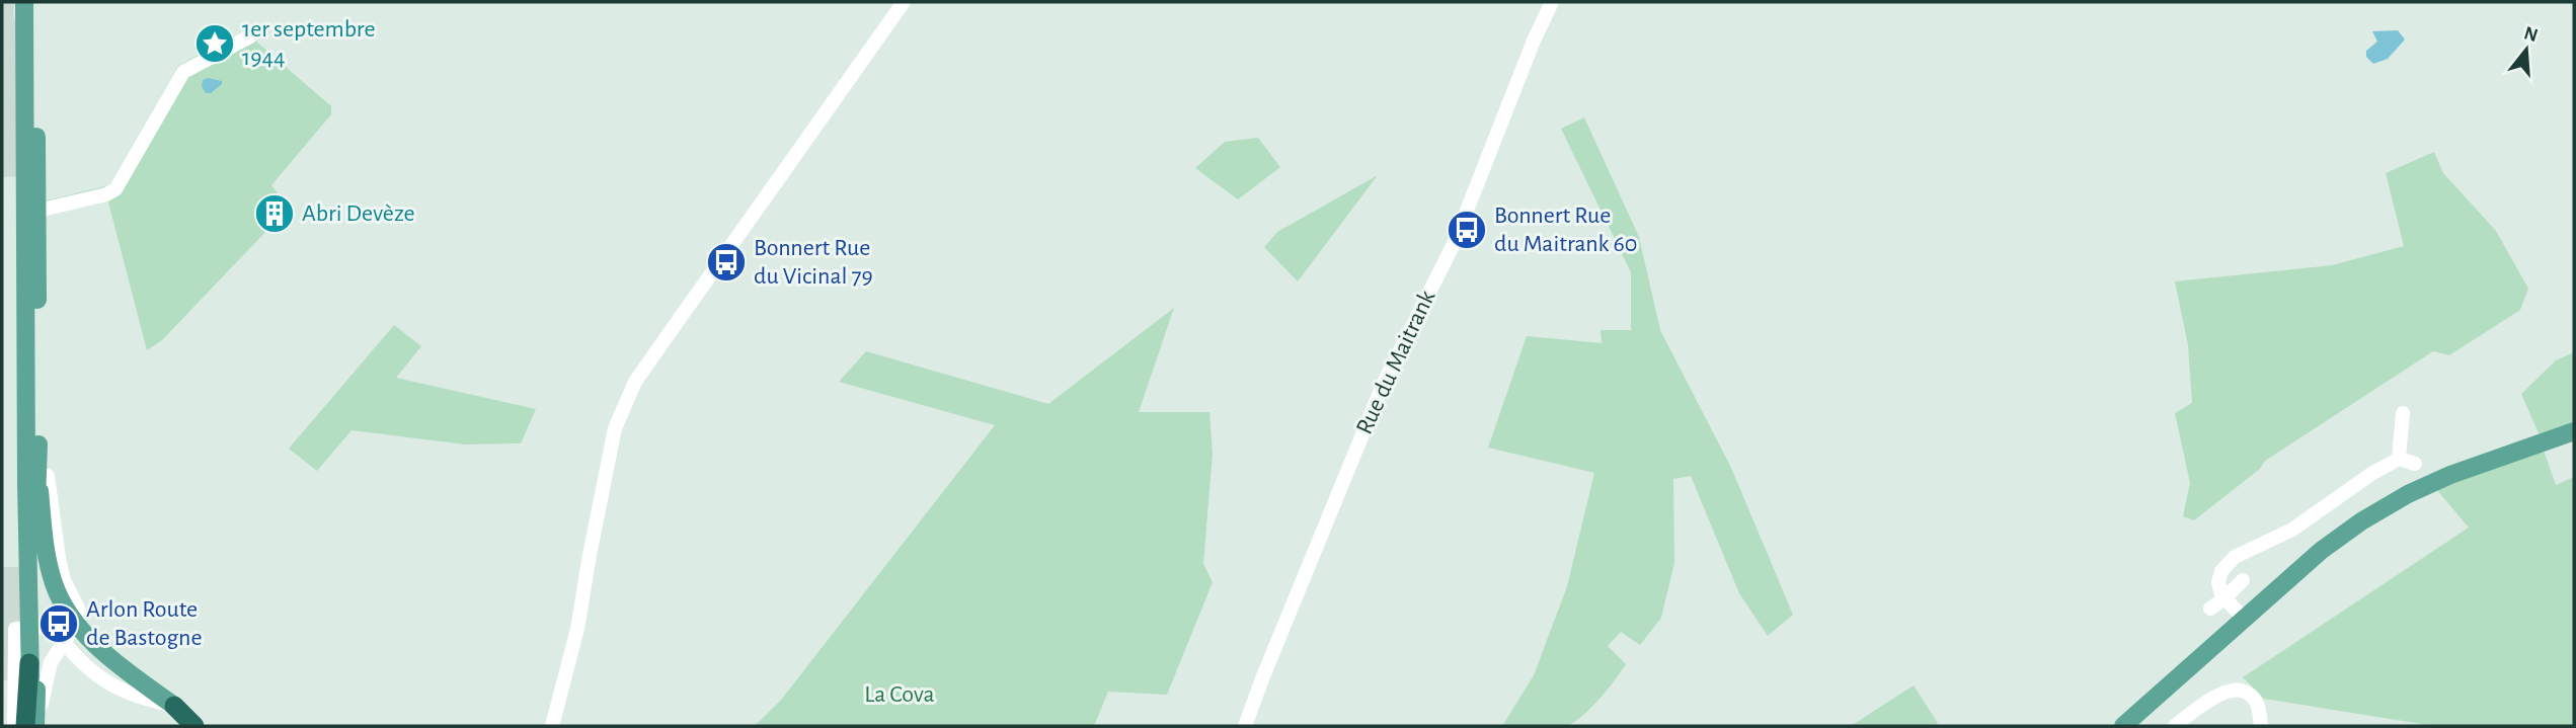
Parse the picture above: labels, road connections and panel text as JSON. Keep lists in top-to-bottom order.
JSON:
{
  "streets": {
    "street": ["Rue du Maitrank"]
  },
  "parks": ["La Cova"],
  "places": {
    "place": ["1er septembre 1944"],
    "building": ["Abri Devèze"],
    "bus stop": ["Bonnert Rue du Maitrank 60", "Bonnert Rue du Vicinal 79", "Arlon Route de Bastogne"]
  },
  "north": "top"
}
